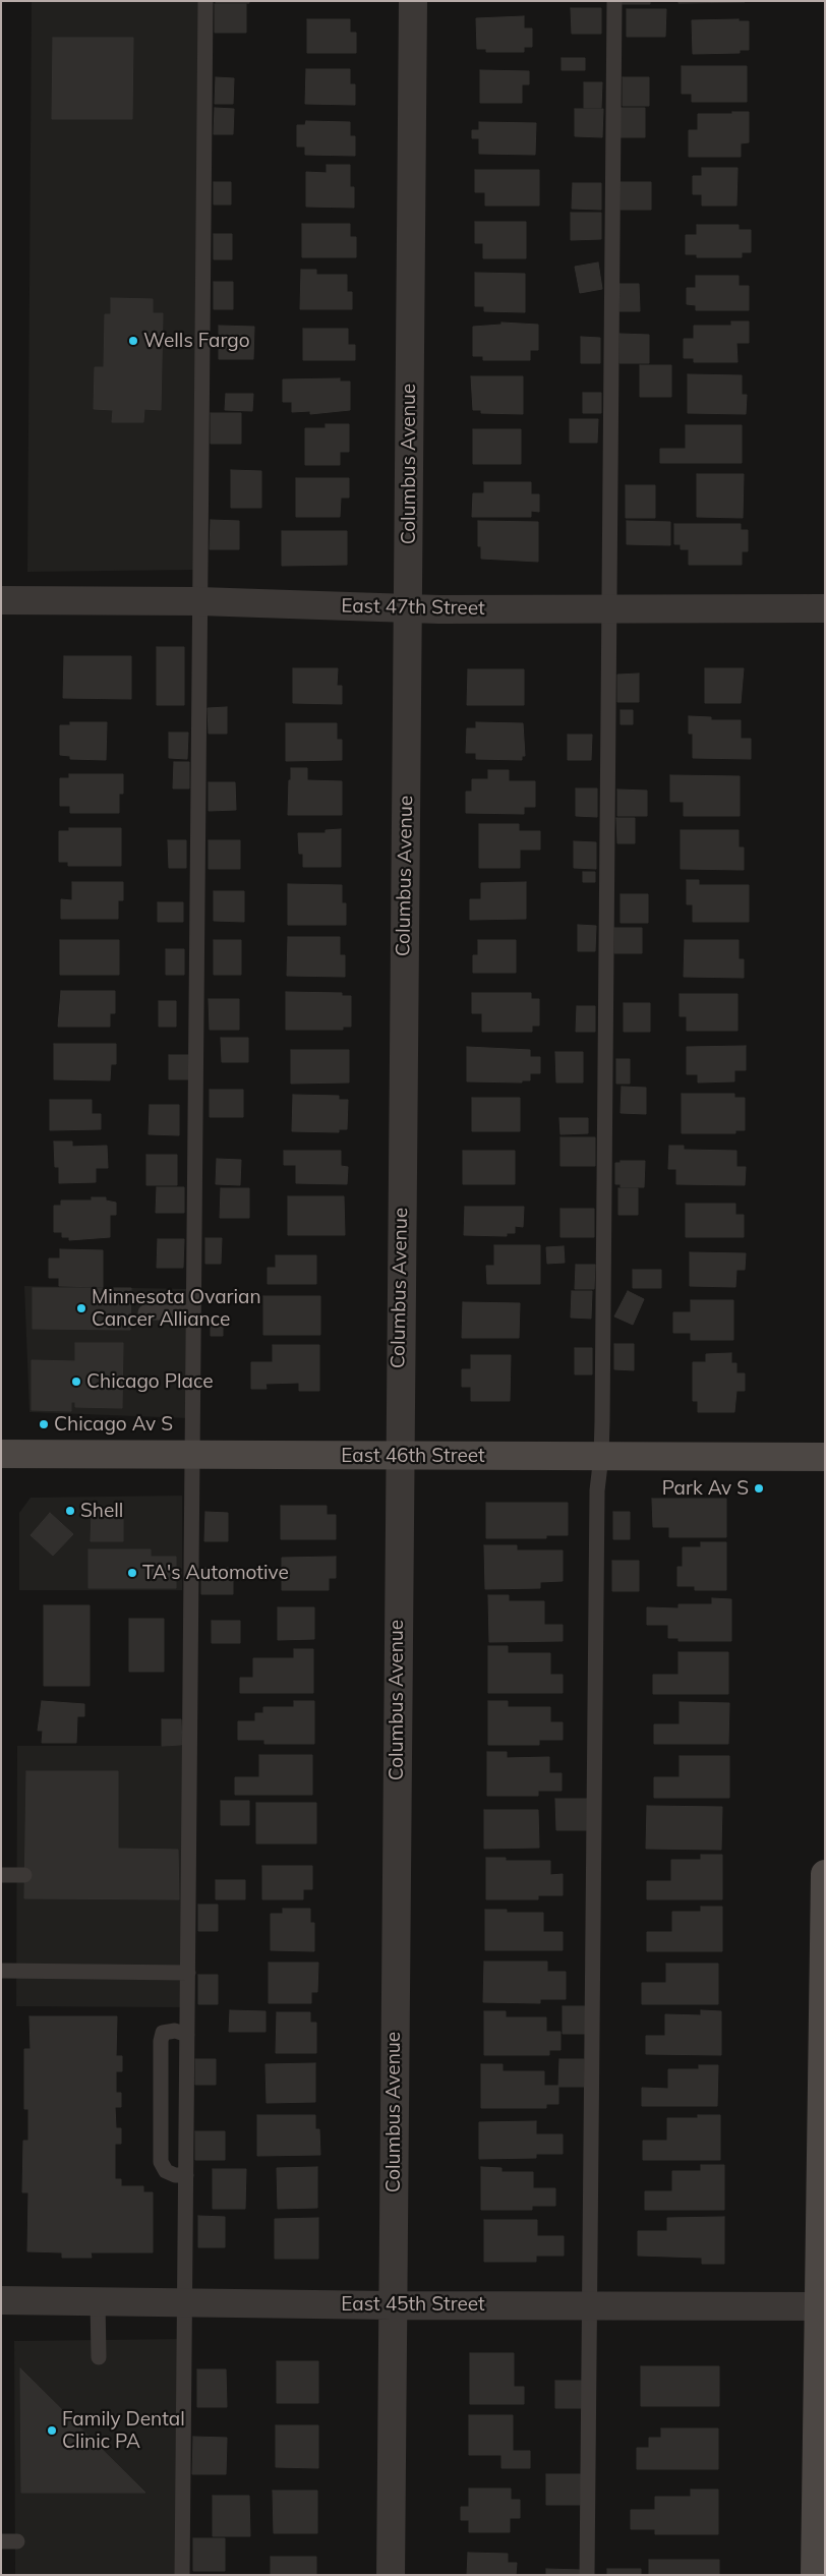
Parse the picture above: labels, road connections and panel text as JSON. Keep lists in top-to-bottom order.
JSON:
{
  "streets": {
    "main road": ["East 46th Street"],
    "street": ["Columbus Avenue", "East 47th Street", "East 45th Street"]
  },
  "crossings": [
    ["Columbus Avenue", "East 47th Street"],
    ["Columbus Avenue", "East 46th Street"],
    ["Columbus Avenue", "East 45th Street"]
  ],
  "places": [
    "Wells Fargo",
    "Minnesota Ovarian Cancer Alliance",
    "Chicago Place",
    "Chicago Av S",
    "Park Av S",
    "Shell",
    "TA's Automotive",
    "Family Dental Clinic PA"
  ]
}
